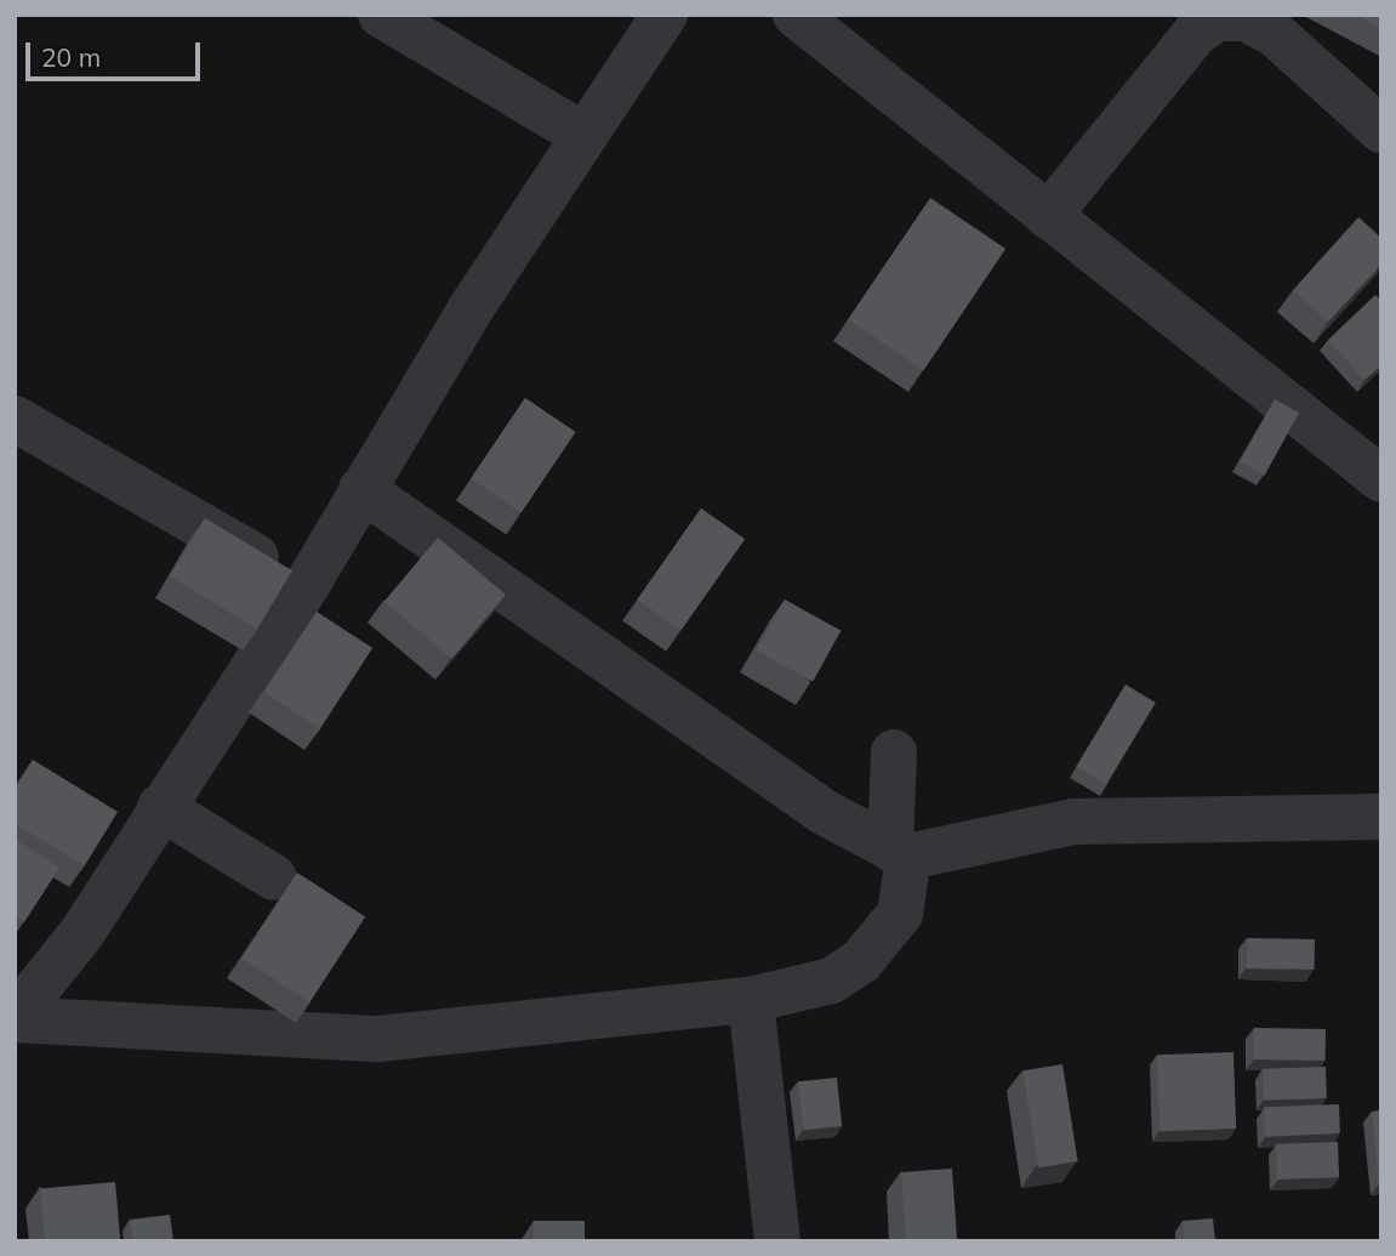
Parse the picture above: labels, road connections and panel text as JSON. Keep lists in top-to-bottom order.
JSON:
{
  "scale_bar": "20 m"
}
